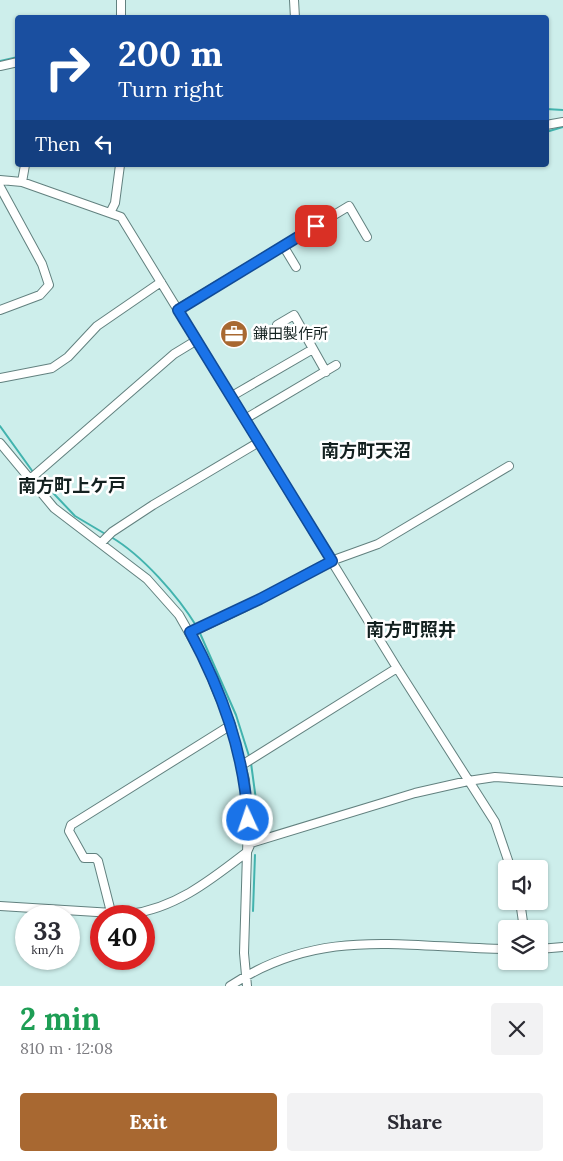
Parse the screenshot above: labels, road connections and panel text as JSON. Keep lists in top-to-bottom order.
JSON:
{
  "districts": ["南方町天沼", "南方町上ケ戸", "南方町照井"],
  "places": {
    "office": ["鎌田製作所"]
  },
  "page": {
    "turn": ["200 m", "Turn right"],
    "then": "Then",
    "speed": "33 km/h",
    "limit": "40",
    "heading": ["2 min", "810 m · 12:08"],
    "buttons": ["Exit", "Share"]
  }
}
